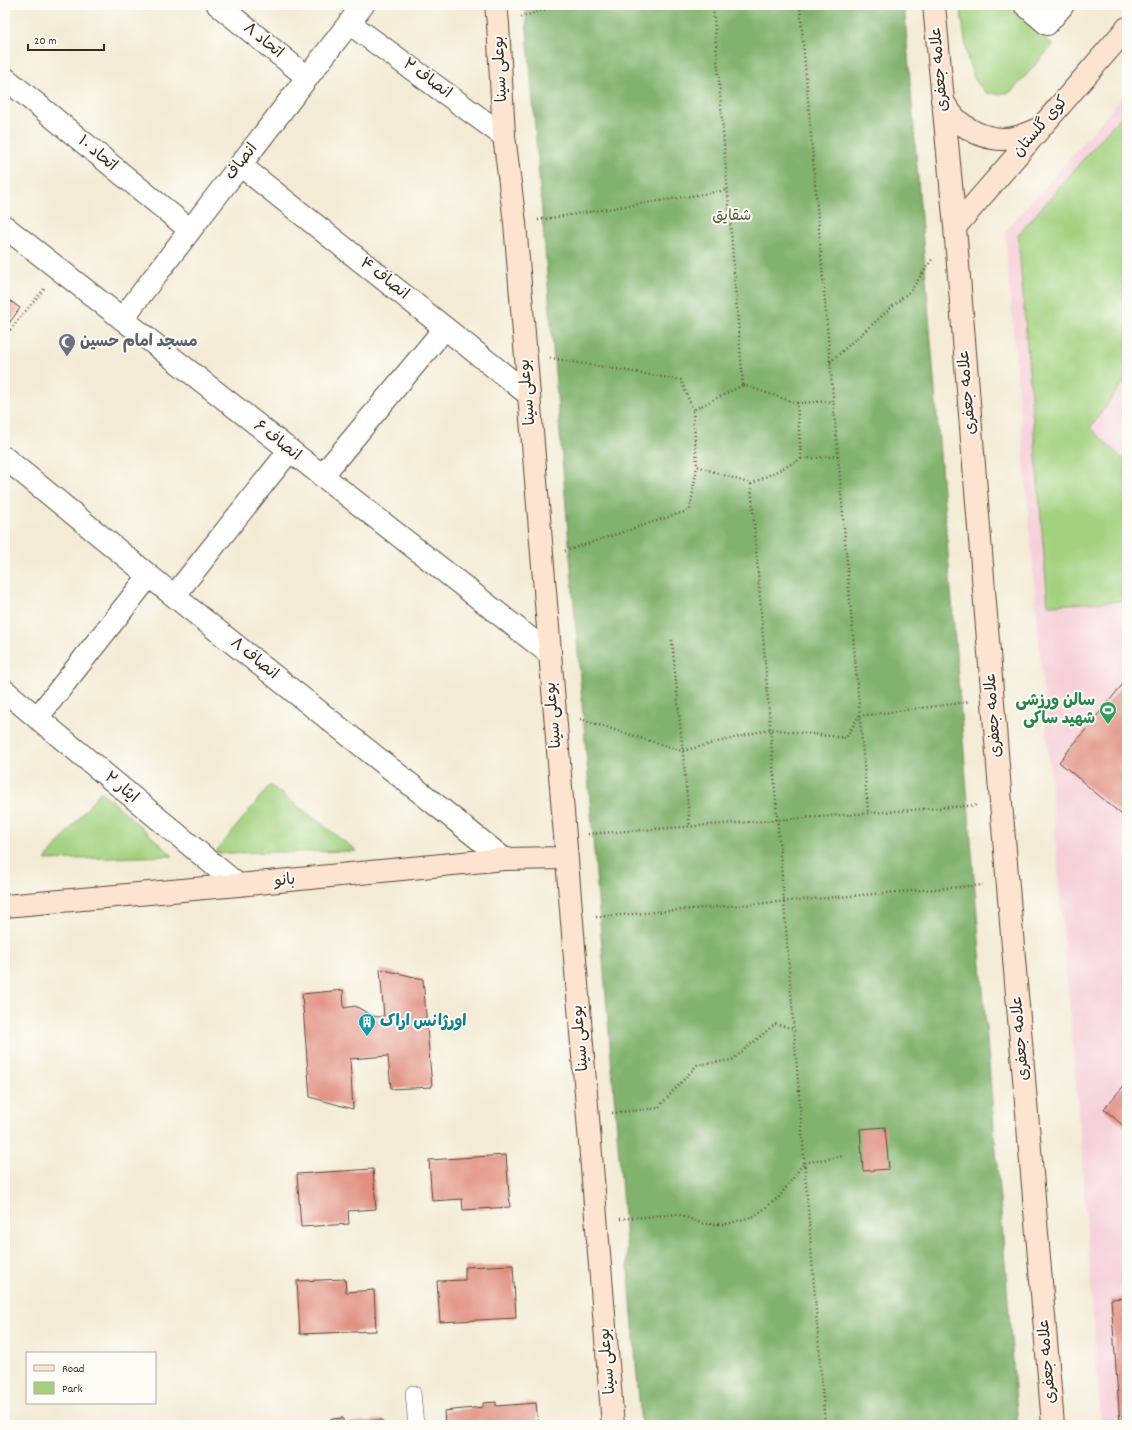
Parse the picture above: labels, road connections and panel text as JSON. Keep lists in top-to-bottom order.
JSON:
{
  "streets": {
    "street": [
      "اتحاد ۸",
      "بوعلی سینا",
      "علامه جعفری",
      "انصاف ۲",
      "کوی گلستان",
      "اتحاد ۱۰",
      "انصاف",
      "انصاف ۴",
      "انصاف ۶",
      "انصاف ۸",
      "ایثار ۲",
      "بانو"
    ]
  },
  "crossings": [
    ["اتحاد ۸", "انصاف"],
    ["بوعلی سینا", "انصاف ۲"],
    ["بوعلی سینا", "انصاف ۴"],
    ["بوعلی سینا", "انصاف ۶"],
    ["بوعلی سینا", "بانو"],
    ["علامه جعفری", "کوی گلستان"],
    ["انصاف ۲", "انصاف"],
    ["اتحاد ۱۰", "انصاف"],
    ["انصاف", "انصاف ۴"],
    ["انصاف", "انصاف ۶"],
    ["انصاف ۸", "بانو"],
    ["ایثار ۲", "بانو"]
  ],
  "parks": ["شقایق"],
  "places": {
    "mosque": ["مسجد امام حسین"],
    "sports": ["سالن ورزشی شهید ساکی"],
    "building": ["اورژانس اراک"]
  },
  "legend": ["Road", "Park"],
  "scale_bar": "20 m"
}
